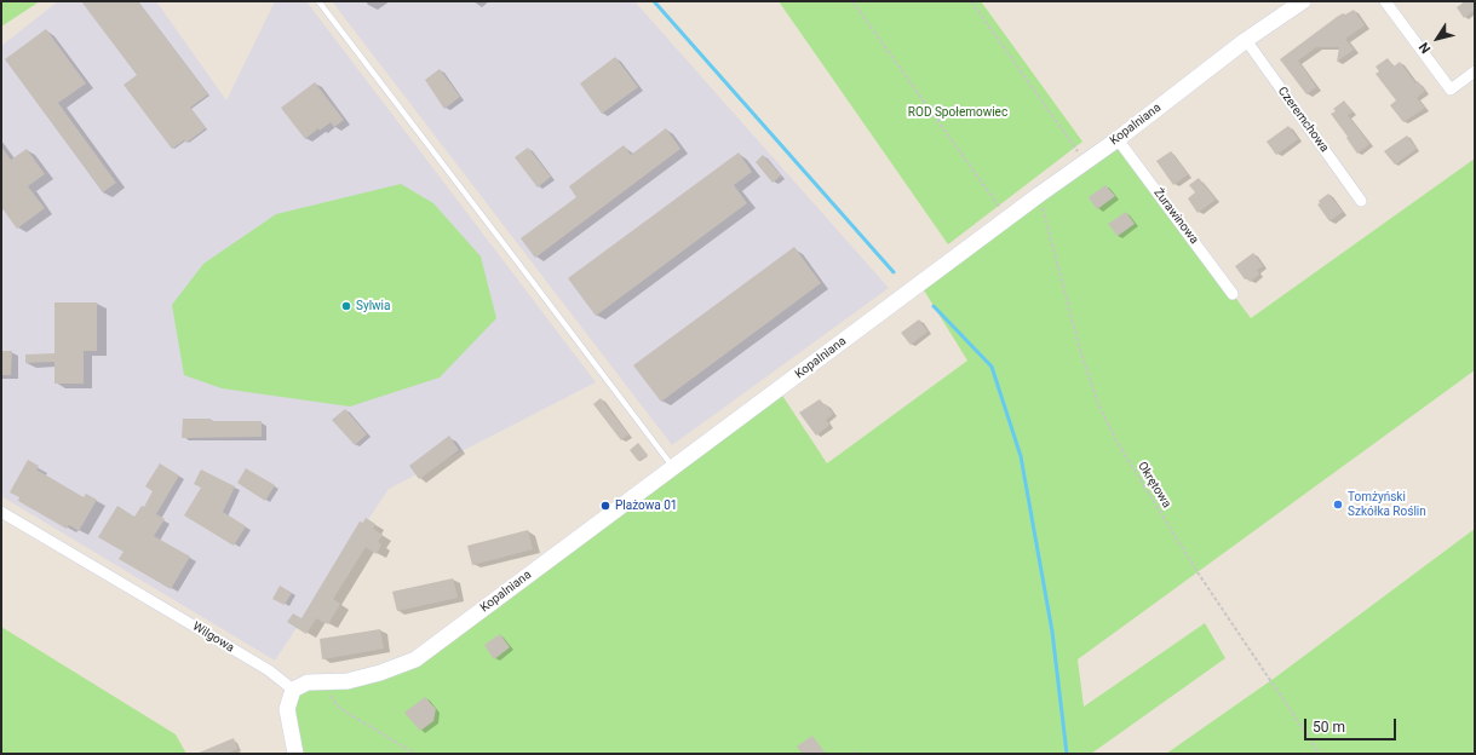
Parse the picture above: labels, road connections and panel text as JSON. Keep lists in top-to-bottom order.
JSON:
{
  "streets": {
    "street": [
      "Czeremchowa",
      "Kopalniana",
      "Żurawinowa",
      "Wilgowa"
    ],
    "path": ["Okrętowa"]
  },
  "crossings": [
    ["Czeremchowa", "Kopalniana"],
    ["Kopalniana", "Żurawinowa"],
    ["Kopalniana", "Okrętowa"]
  ],
  "parks": ["ROD Społemowiec"],
  "places": ["Sylwia", "Tomżyński Szkółka Roślin", "Plażowa 01"],
  "scale_bar": "50 m",
  "north": "bottom left"
}
